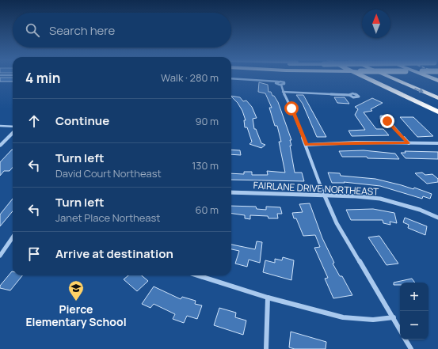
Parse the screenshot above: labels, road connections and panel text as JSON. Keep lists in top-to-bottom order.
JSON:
{
  "streets": {
    "street": ["FAIRLANE DRIVE NORTHEAST"]
  },
  "places": {
    "school or university": ["Pierce Elementary School"]
  },
  "north": "top",
  "page": {
    "search": "Search here",
    "heading": ["4 min", "Walk · 280 m"],
    "list": [
      ["Continue", "90 m"],
      ["Turn left", "David Court Northeast", "130 m"],
      ["Turn left", "Janet Place Northeast", "60 m"],
      "Arrive at destination"
    ],
    "map_buttons": ["+", "−"]
  }
}
